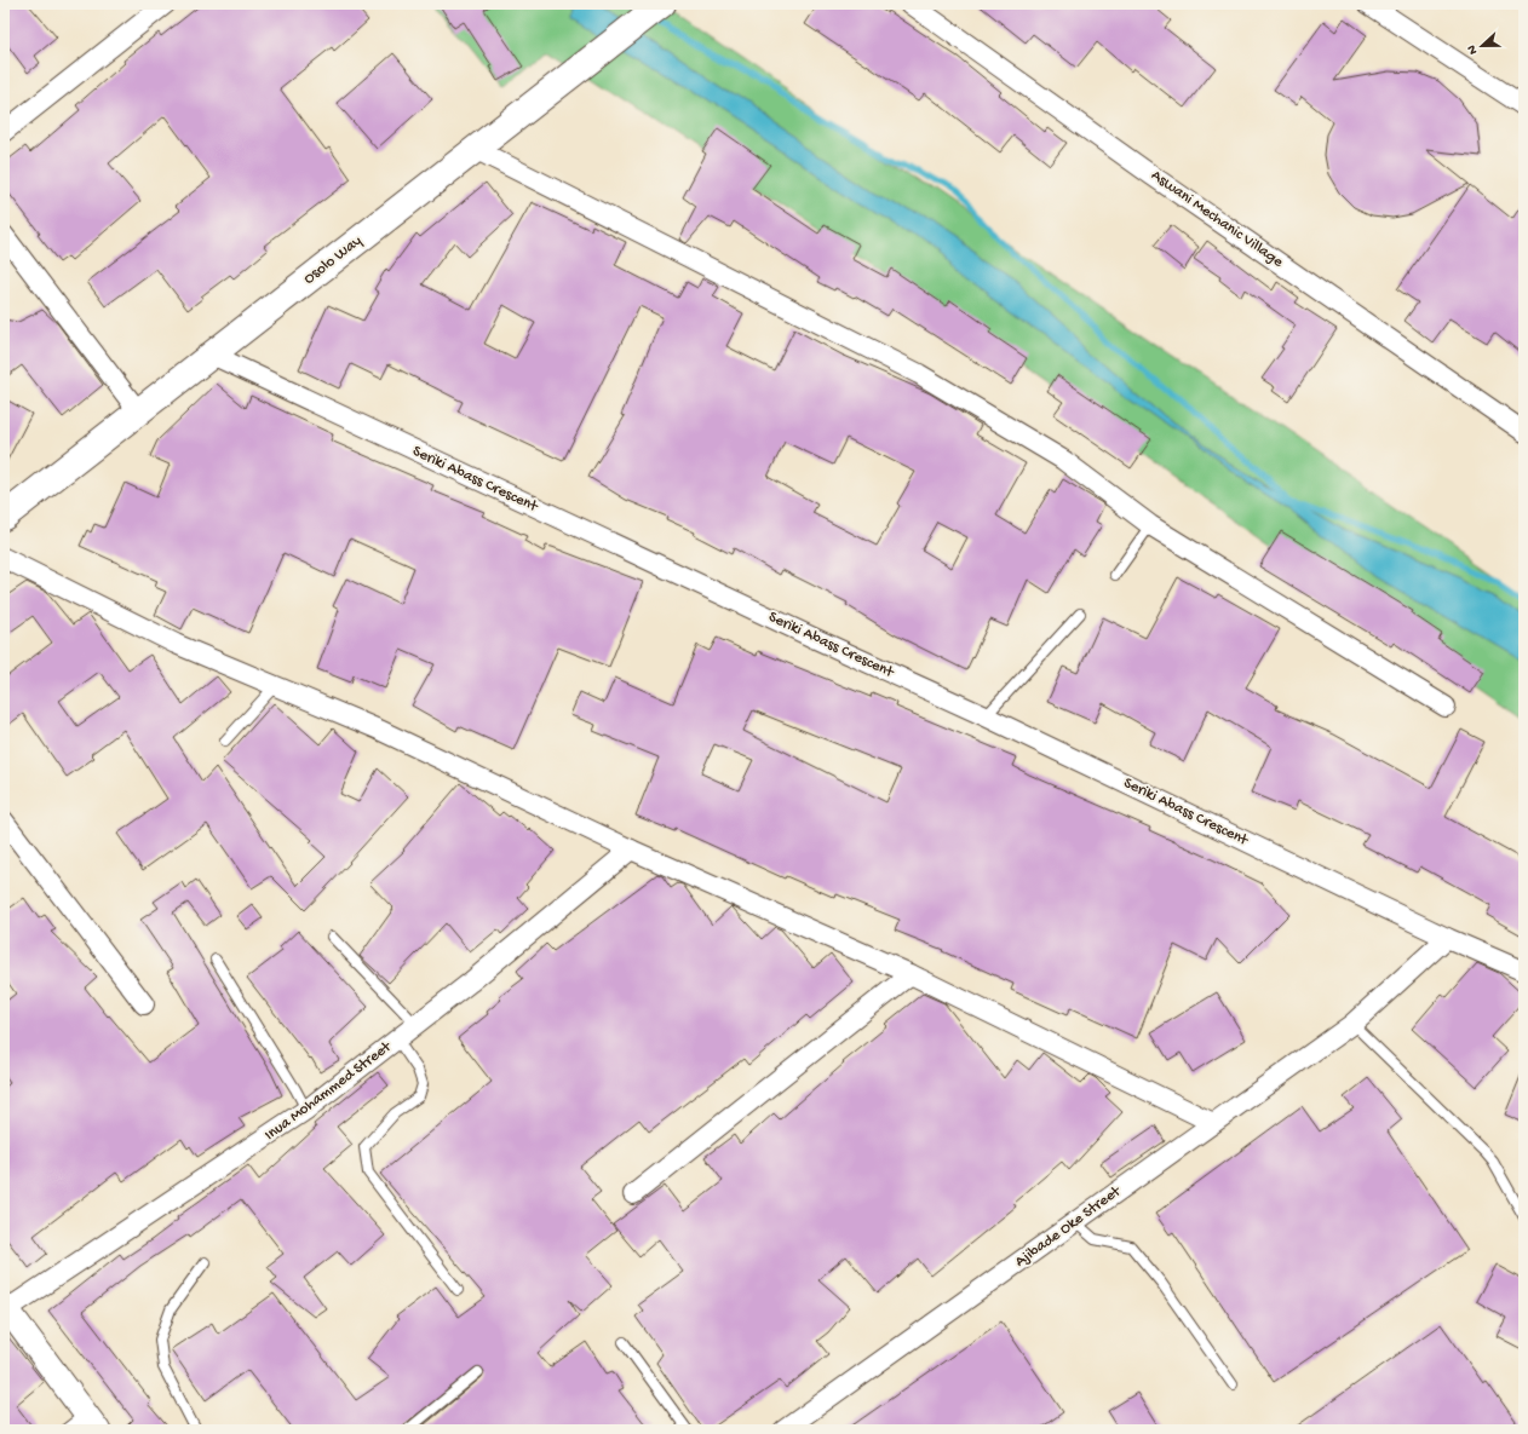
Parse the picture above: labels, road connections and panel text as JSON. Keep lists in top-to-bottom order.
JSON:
{
  "streets": {
    "main road": ["Osolo Way"],
    "street": [
      "Aswani Mechanic Village",
      "Seriki Abass Crescent",
      "Inua Mohammed Street",
      "Ajibade Oke Street"
    ]
  },
  "crossings": [
    ["Osolo Way", "Seriki Abass Crescent"],
    ["Seriki Abass Crescent", "Ajibade Oke Street"]
  ],
  "north": "left"
}
